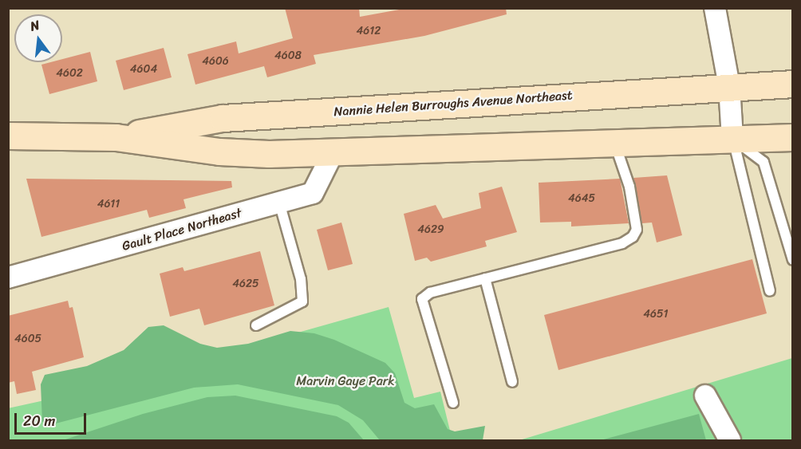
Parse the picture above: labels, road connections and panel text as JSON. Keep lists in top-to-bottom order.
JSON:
{
  "streets": {
    "main road": ["Nannie Helen Burroughs Avenue Northeast"],
    "street": ["Gault Place Northeast"]
  },
  "crossings": [
    ["Nannie Helen Burroughs Avenue Northeast", "Gault Place Northeast"]
  ],
  "parks": ["Marvin Gaye Park"],
  "house_numbers": [
    "4612",
    "4608",
    "4606",
    "4604",
    "4602",
    "4645",
    "4611",
    "4629",
    "4625",
    "4651",
    "4605"
  ],
  "scale_bar": "20 m",
  "north": "top"
}
